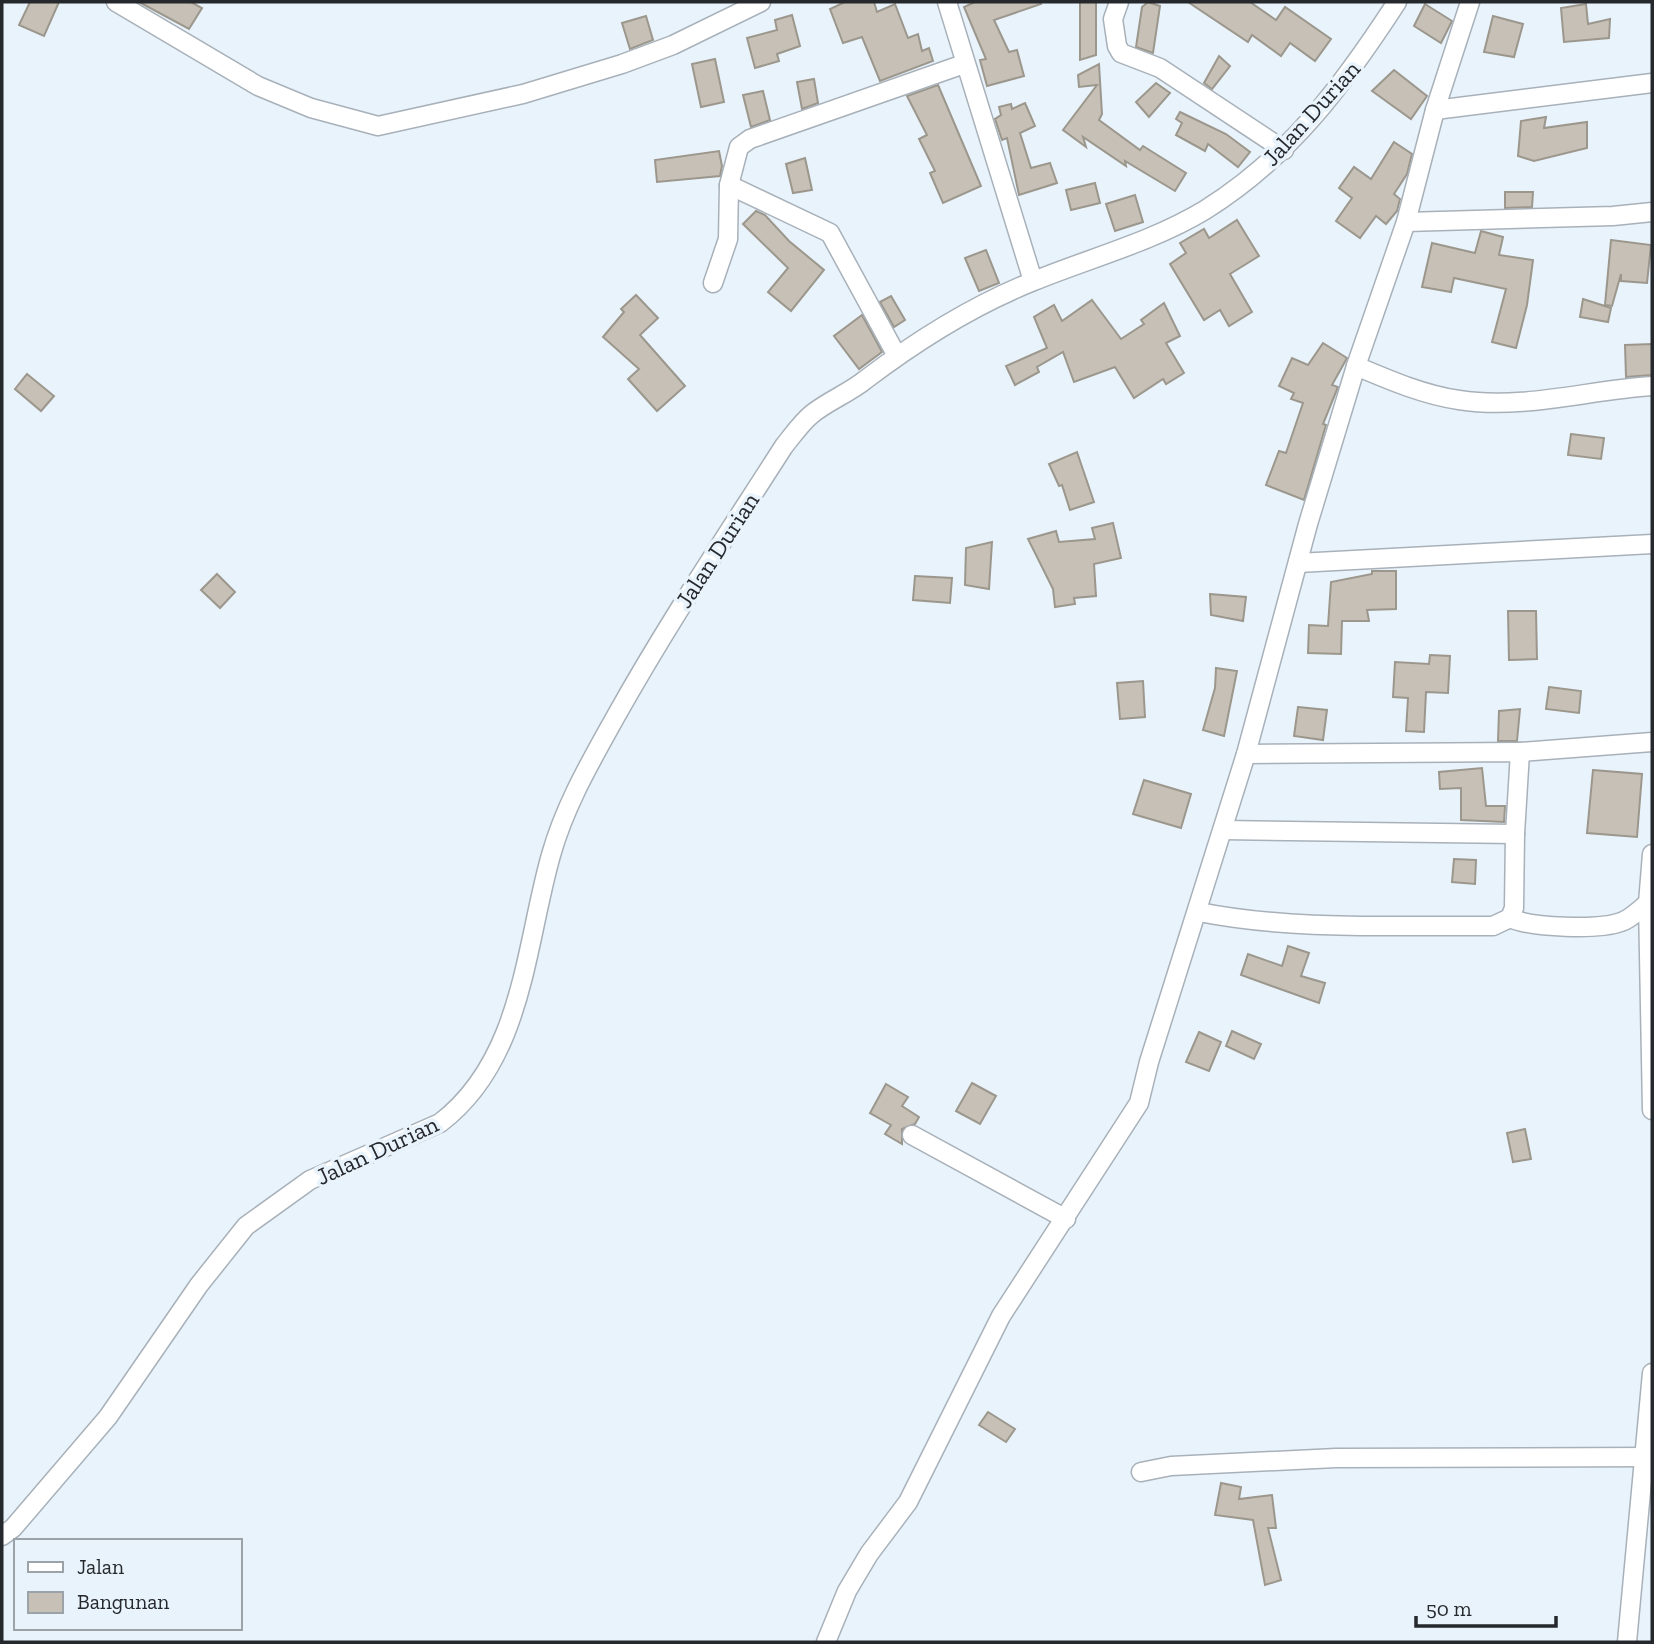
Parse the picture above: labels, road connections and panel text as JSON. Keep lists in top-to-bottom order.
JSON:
{
  "streets": {
    "street": ["Jalan Durian"]
  },
  "legend": ["Jalan", "Bangunan"],
  "scale_bar": "50 m"
}
